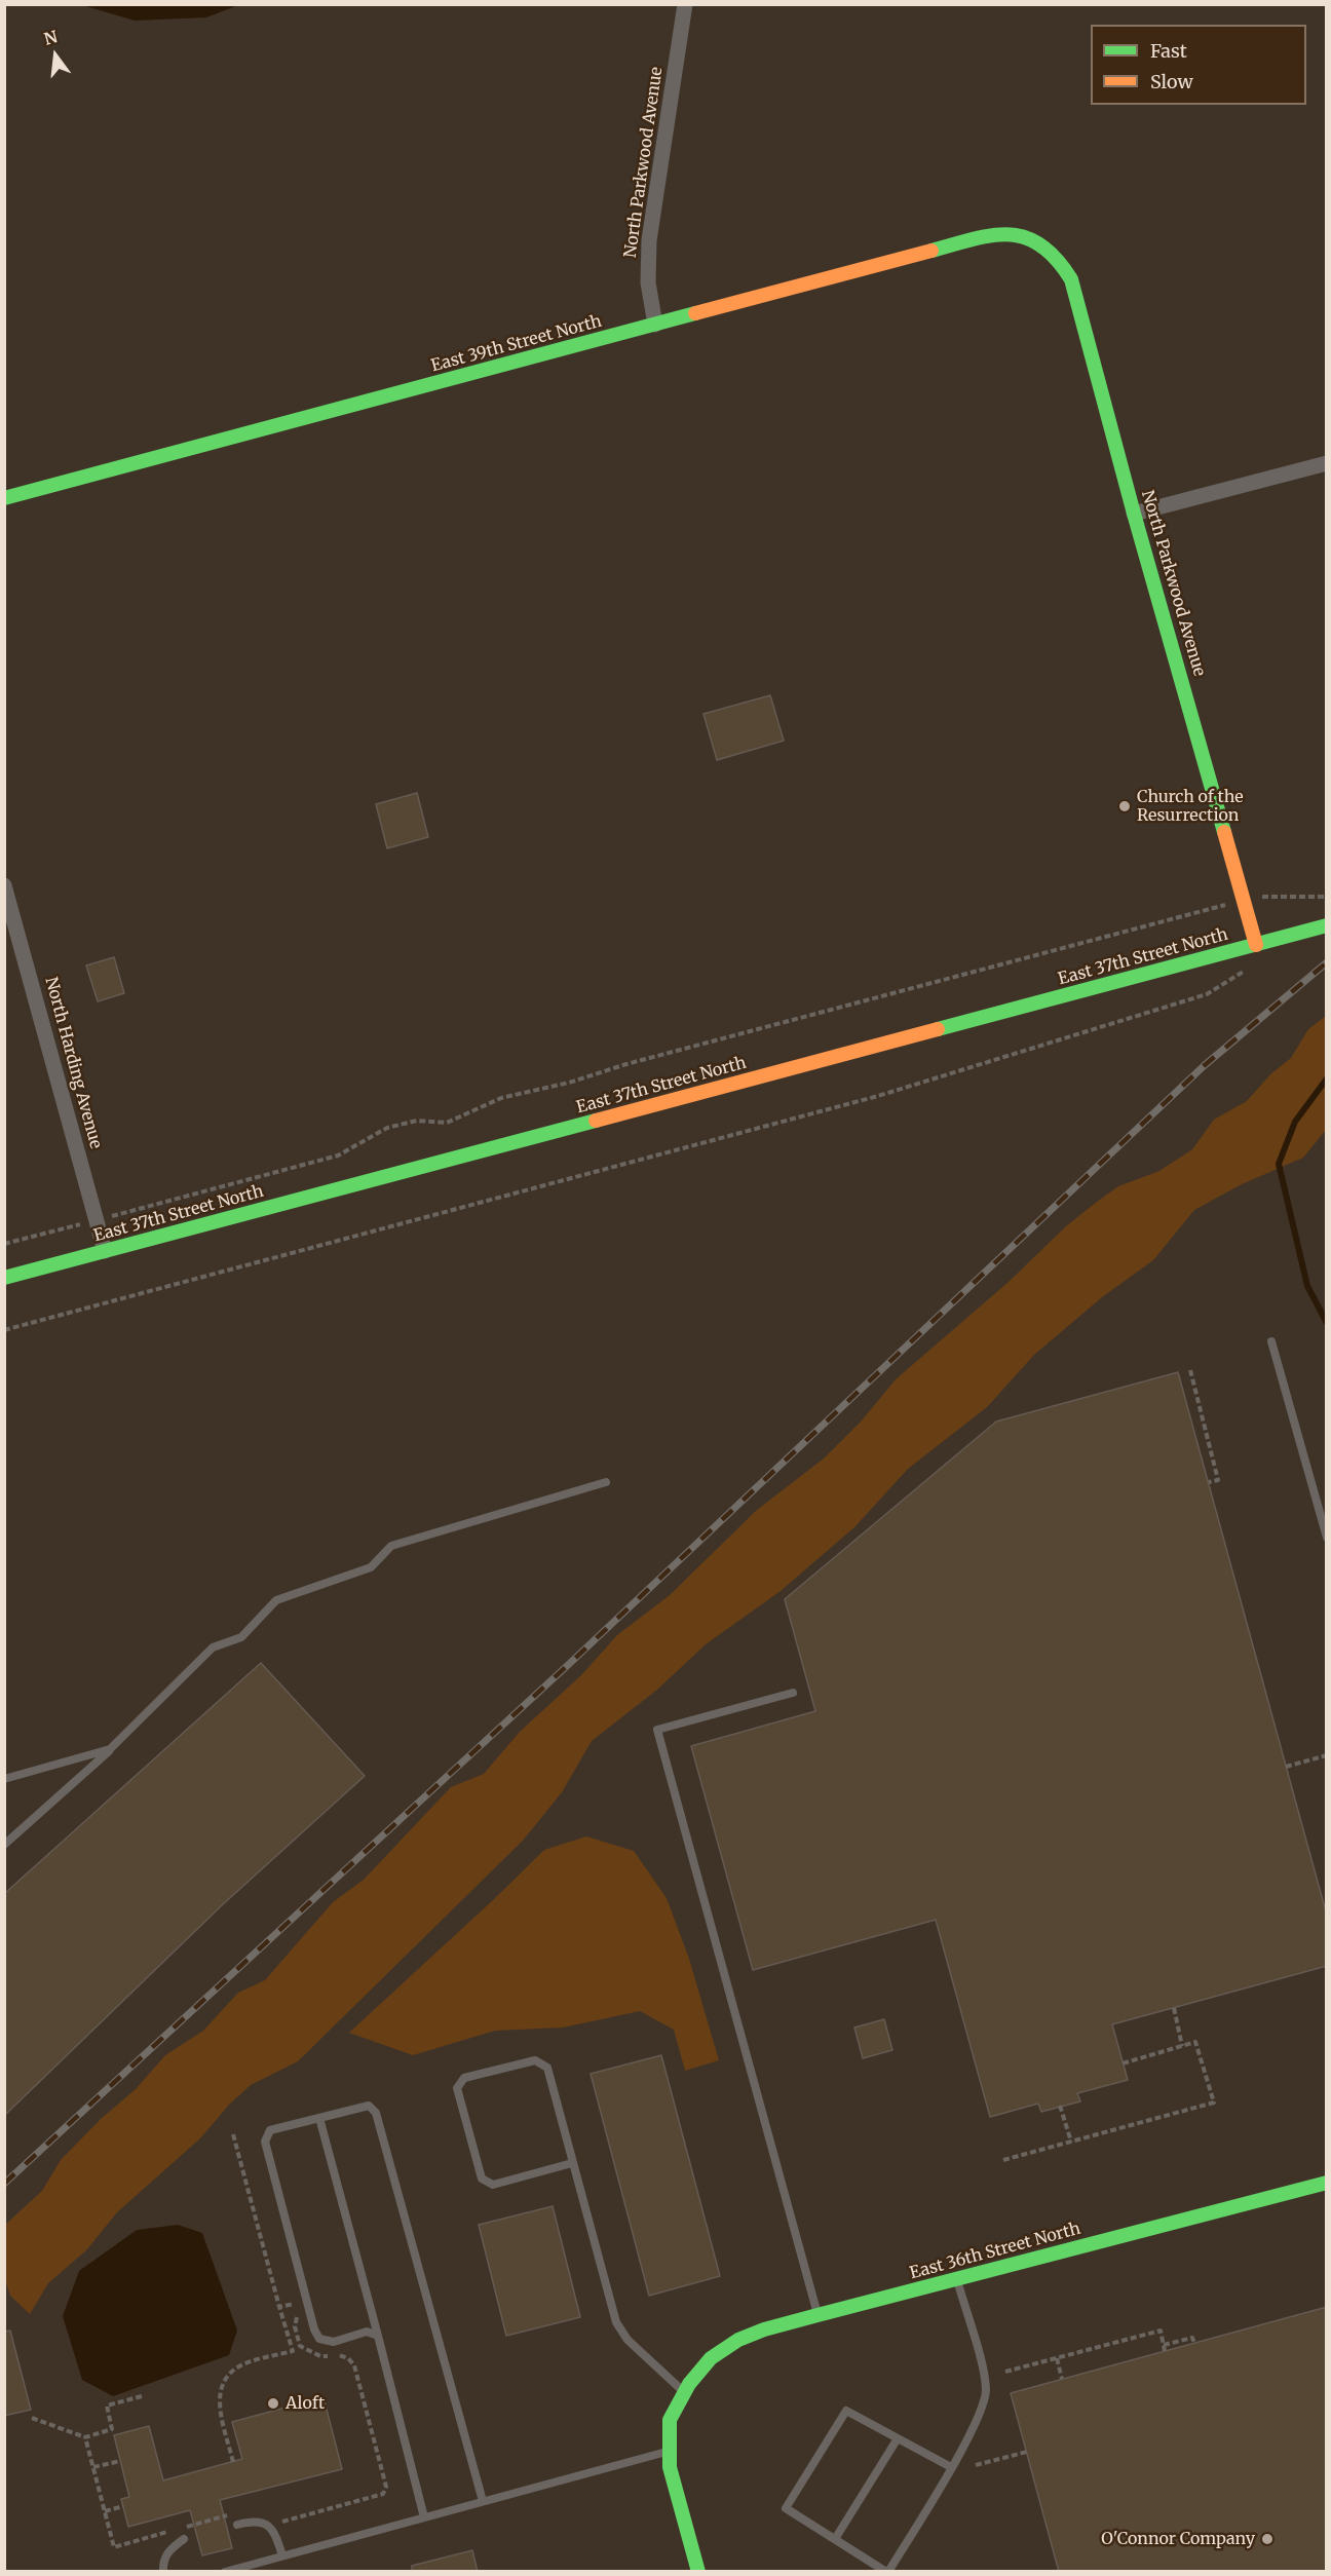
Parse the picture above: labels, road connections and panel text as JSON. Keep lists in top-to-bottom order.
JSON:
{
  "streets": {
    "street": [
      "North Parkwood Avenue",
      "East 39th Street North",
      "East 37th Street North",
      "North Harding Avenue",
      "East 36th Street North"
    ]
  },
  "crossings": [
    ["North Parkwood Avenue", "East 39th Street North"],
    ["North Parkwood Avenue", "East 37th Street North"],
    ["East 37th Street North", "North Harding Avenue"]
  ],
  "places": ["Church of the Resurrection", "Aloft", "O'Connor Company"],
  "legend": ["Fast", "Slow"],
  "north": "top"
}
